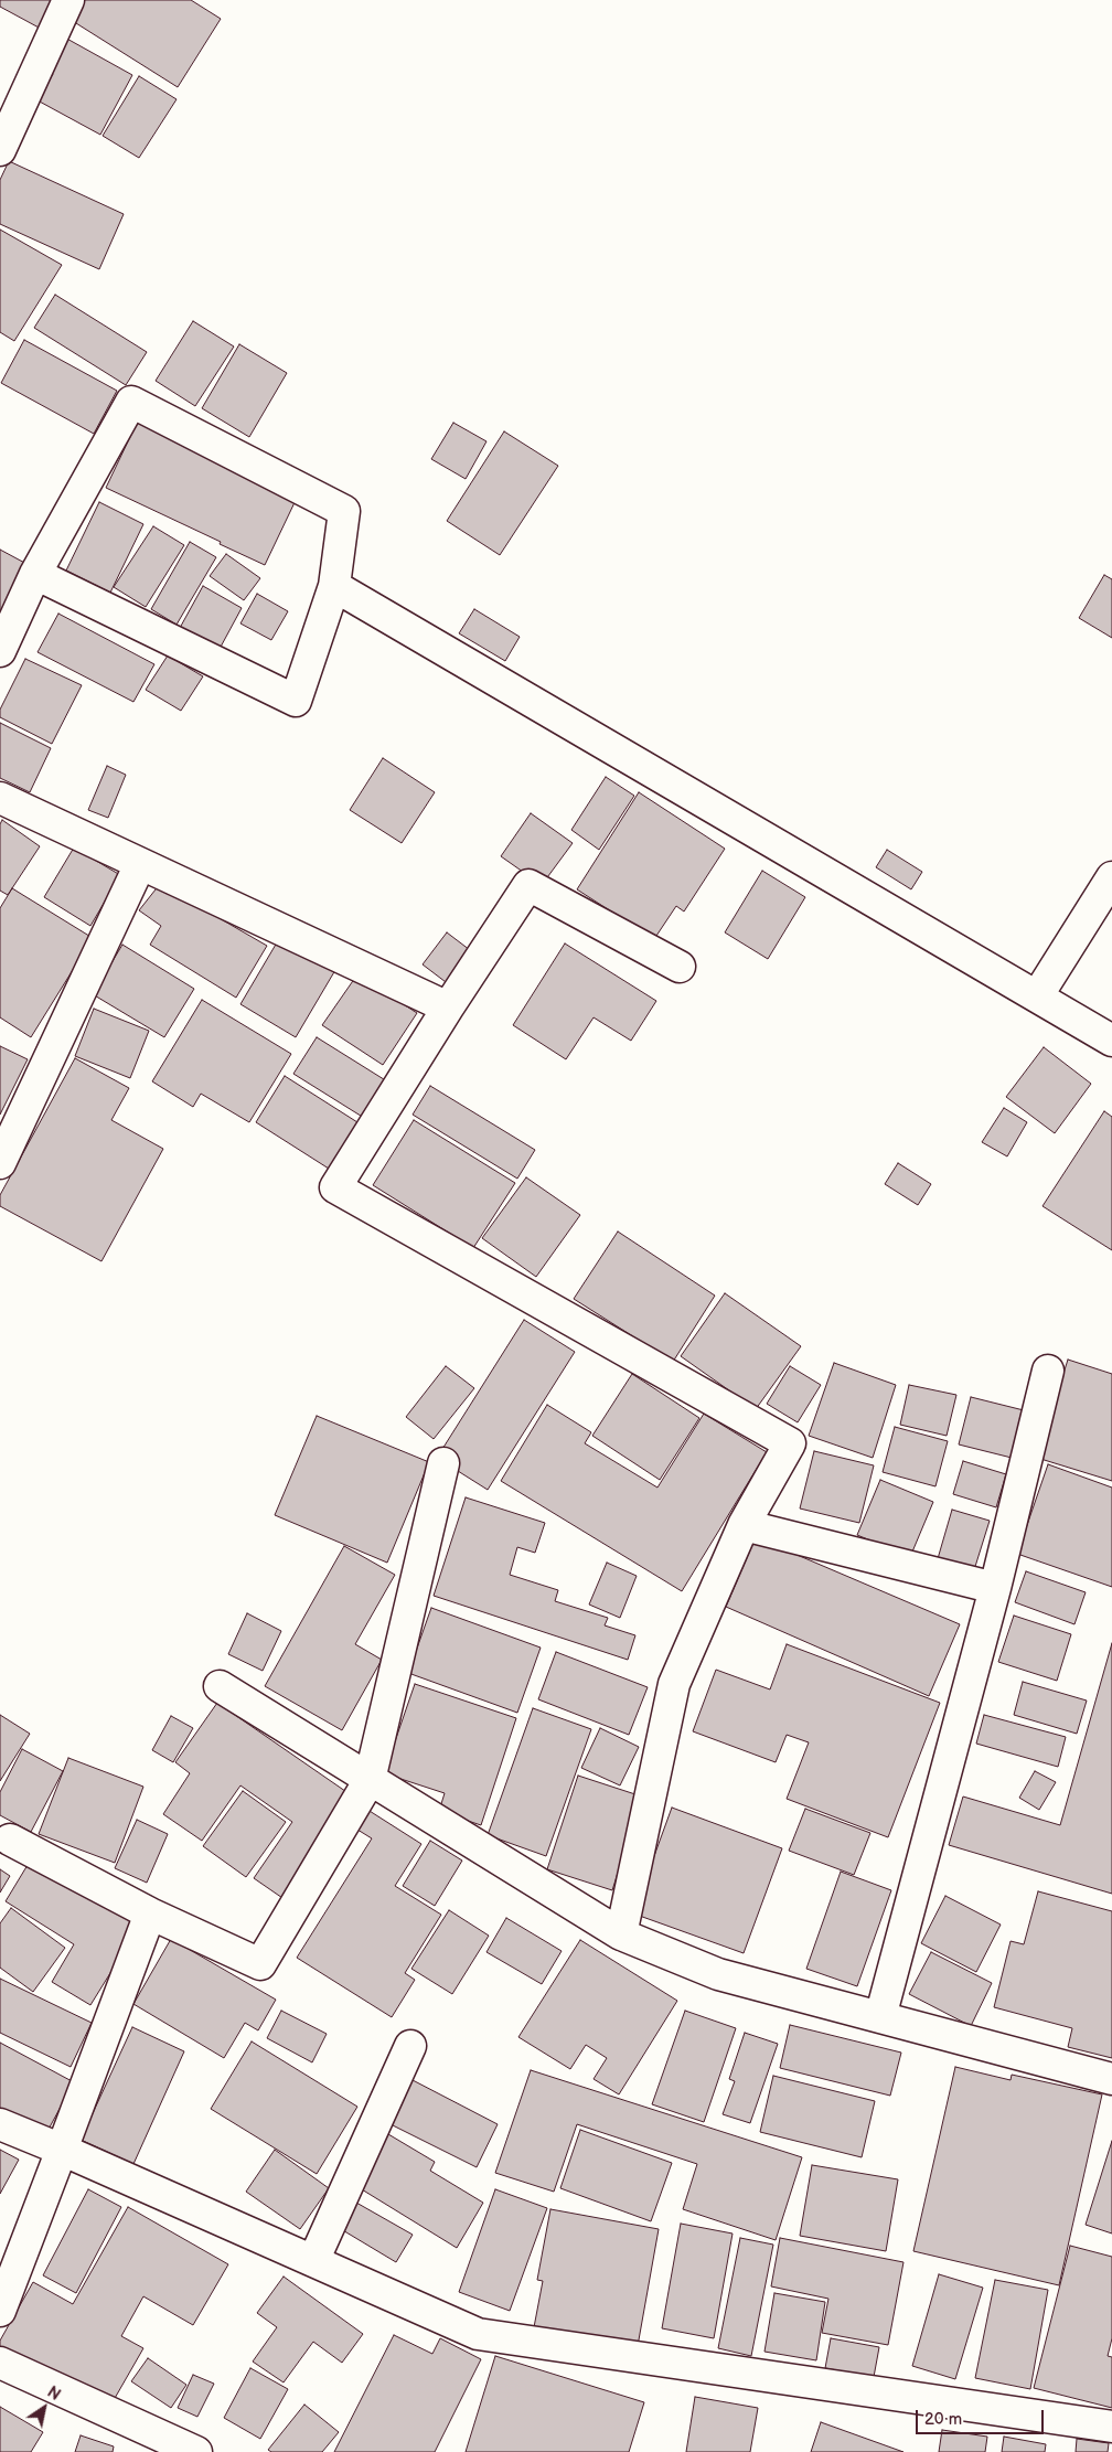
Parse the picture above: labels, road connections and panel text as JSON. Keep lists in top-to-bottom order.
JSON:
{
  "scale_bar": "20 m",
  "north": "top right"
}
